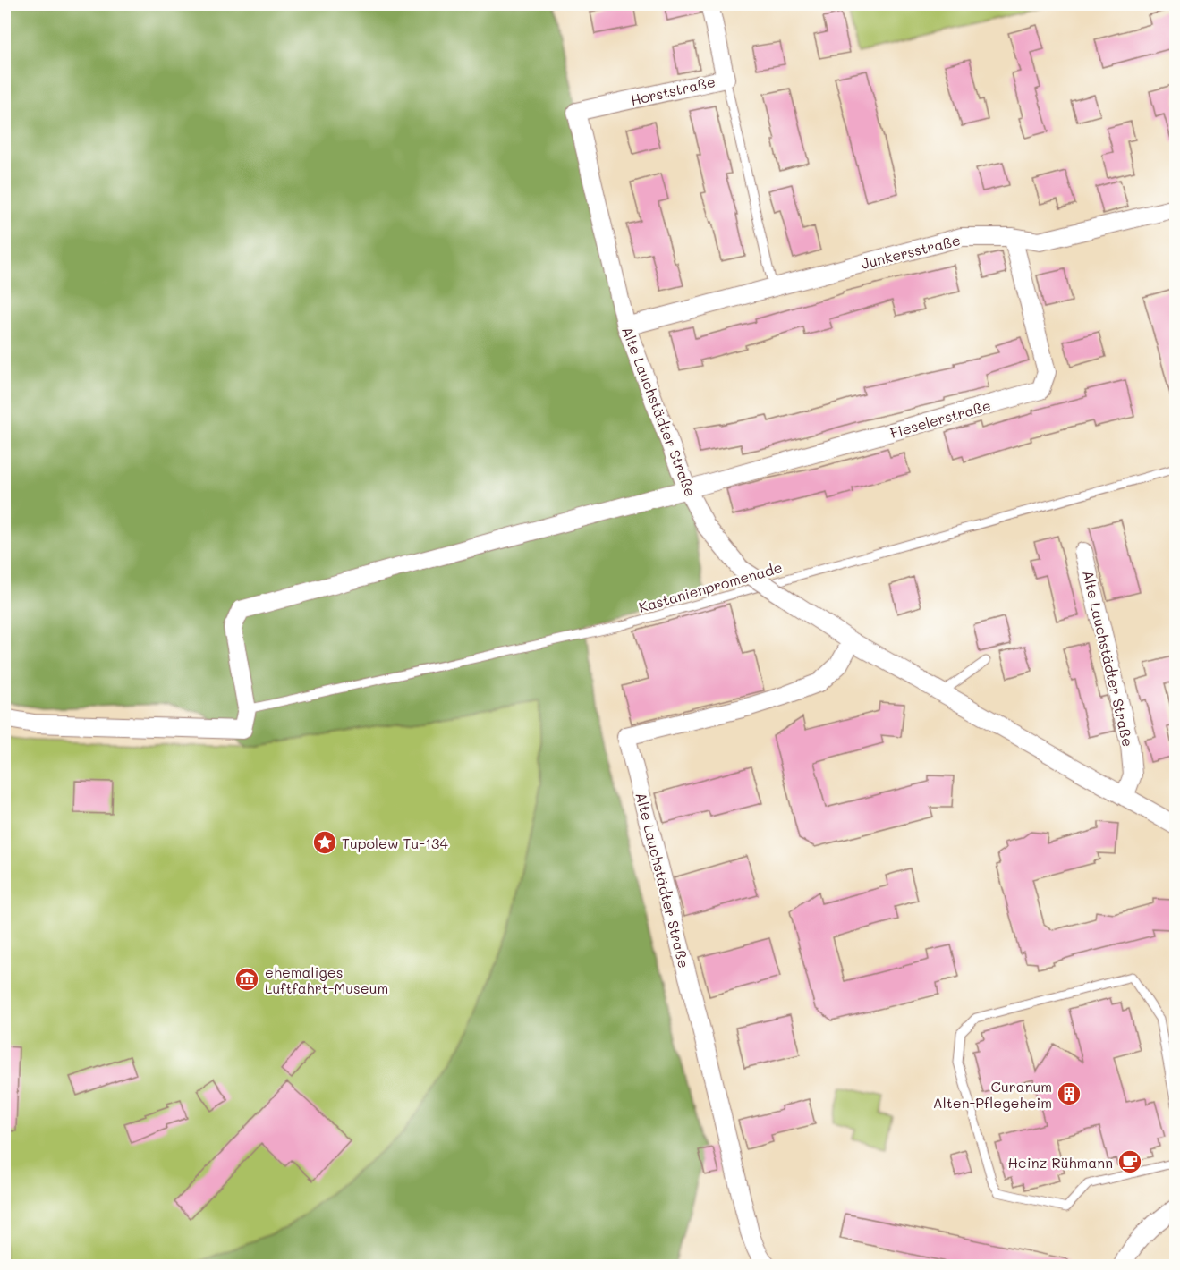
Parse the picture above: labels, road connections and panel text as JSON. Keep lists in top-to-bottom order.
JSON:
{
  "streets": {
    "street": [
      "Horststraße",
      "Junkersstraße",
      "Alte Lauchstädter Straße",
      "Fieselerstraße"
    ],
    "lane": ["Kastanienpromenade"]
  },
  "crossings": [
    ["Horststraße", "Alte Lauchstädter Straße"],
    ["Junkersstraße", "Alte Lauchstädter Straße"],
    ["Junkersstraße", "Fieselerstraße"],
    ["Alte Lauchstädter Straße", "Fieselerstraße"]
  ],
  "places": {
    "place": ["Tupolew Tu-134"],
    "museum": ["ehemaliges Luftfahrt-Museum"],
    "building": ["Curanum Alten-Pflegeheim"],
    "cafe": ["Heinz Rühmann"]
  }
}
